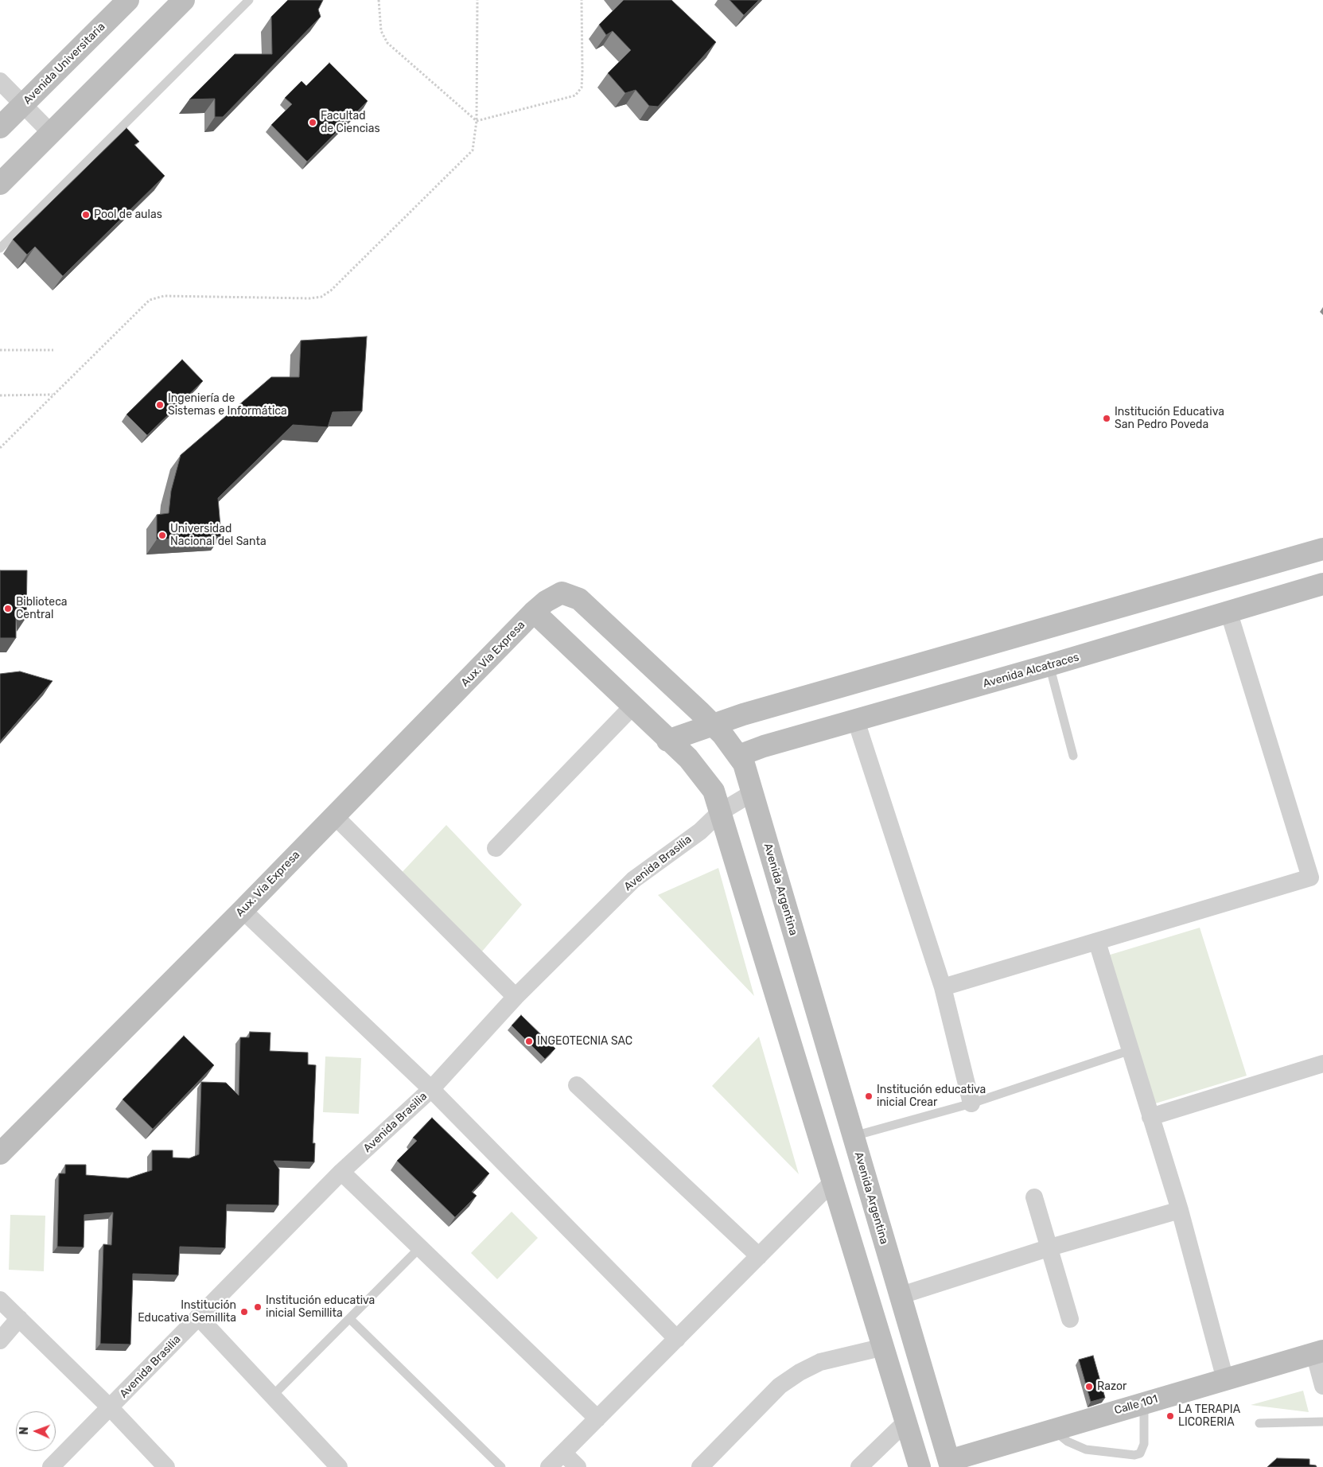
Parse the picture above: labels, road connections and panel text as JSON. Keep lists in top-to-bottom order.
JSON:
{
  "streets": {
    "main road": [
      "Avenida Universitaria",
      "Aux. Vía Expresa",
      "Avenida Alcatraces",
      "Avenida Argentina",
      "Calle 101"
    ],
    "street": ["Avenida Brasilia"]
  },
  "crossings": [
    ["Aux. Vía Expresa", "Avenida Argentina"],
    ["Avenida Alcatraces", "Avenida Argentina"],
    ["Avenida Brasilia", "Avenida Argentina"],
    ["Avenida Argentina", "Calle 101"]
  ],
  "places": [
    "Facultad de Ciencias",
    "Pool de aulas",
    "Ingeniería de Sistemas e Informática",
    "Institución Educativa San Pedro Poveda",
    "Universidad Nacional del Santa",
    "Biblioteca Central",
    "INGEOTECNIA SAC",
    "Institución educativa inicial Crear",
    "Institución educativa inicial Semillita",
    "Institución Educativa Semillita",
    "Razor",
    "LA TERAPIA LICORERIA"
  ],
  "north": "left"
}
